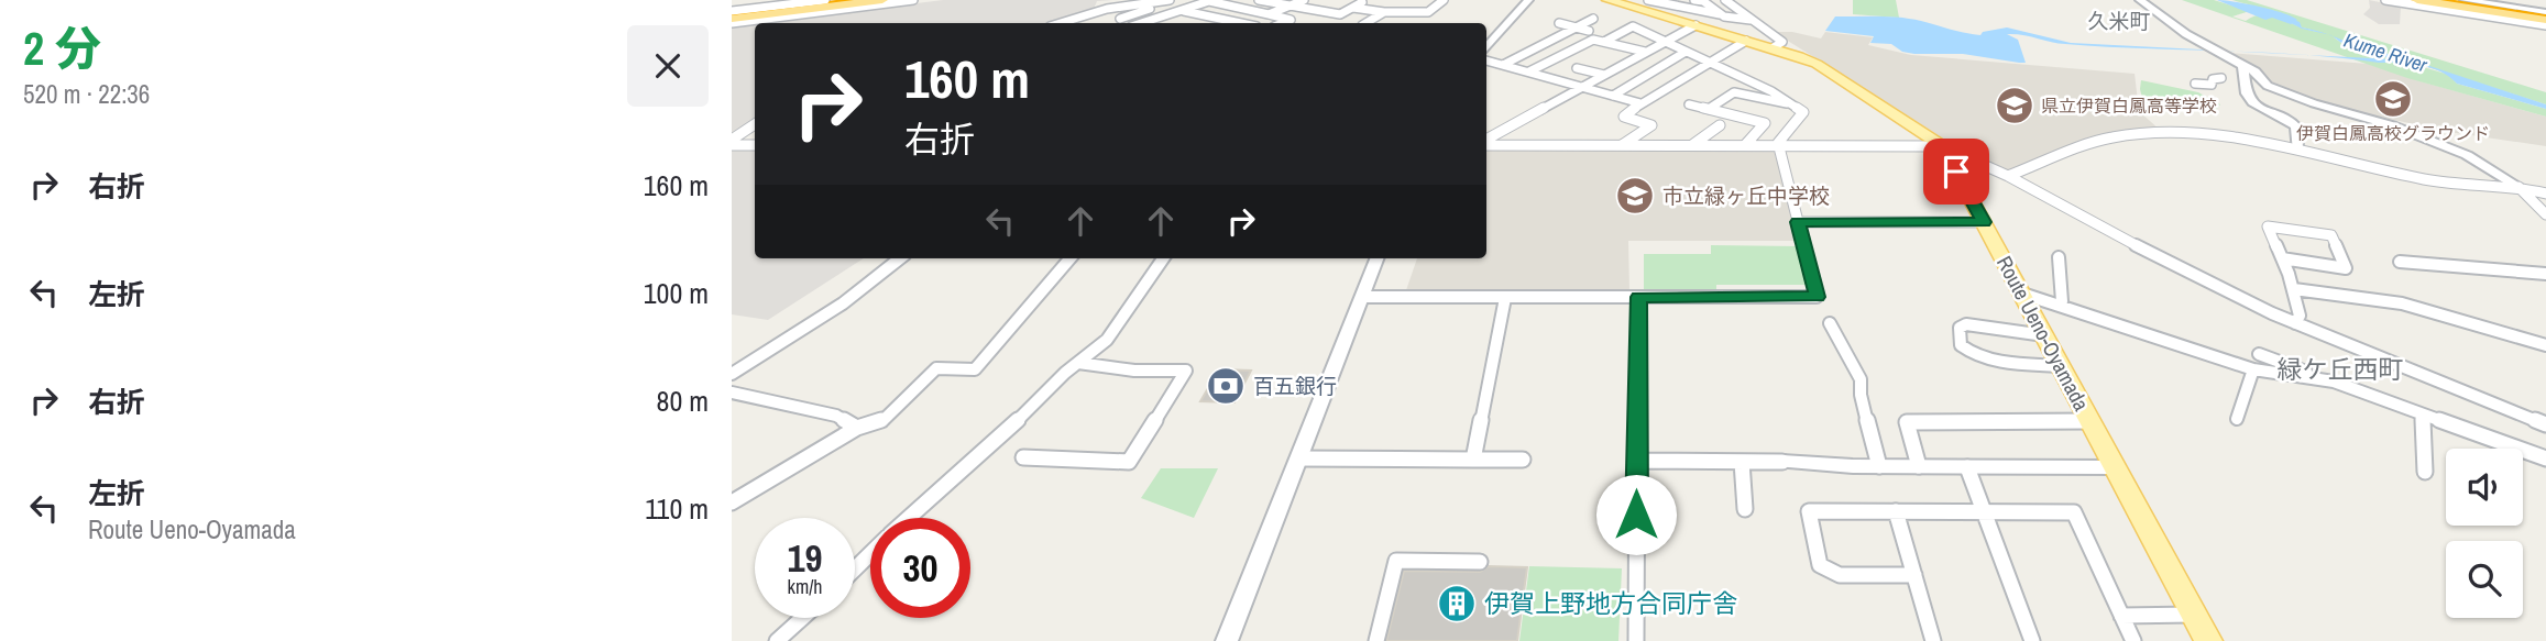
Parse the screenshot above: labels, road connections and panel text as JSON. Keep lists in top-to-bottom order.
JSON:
{
  "streets": {
    "main road": ["Route Ueno-Oyamada"]
  },
  "districts": ["久米町", "緑ケ丘西町"],
  "water": ["Kume River"],
  "places": {
    "school or university": ["伊賀白鳳高校グラウンド", "県立伊賀白鳳高等学校", "市立緑ヶ丘中学校"],
    "bank": ["百五銀行"],
    "building": ["伊賀上野地方合同庁舎"]
  },
  "page": {
    "heading": ["2 分", "520 m · 22:36"],
    "turn": ["160 m", "右折"],
    "list": [
      {
        "name": "右折",
        "value": "160 m"
      },
      {
        "name": "左折",
        "value": "100 m"
      },
      {
        "name": "右折",
        "value": "80 m"
      },
      {
        "name": "左折",
        "note": "Route Ueno-Oyamada",
        "value": "110 m"
      }
    ],
    "speed": "19 km/h",
    "limit": "30"
  }
}
